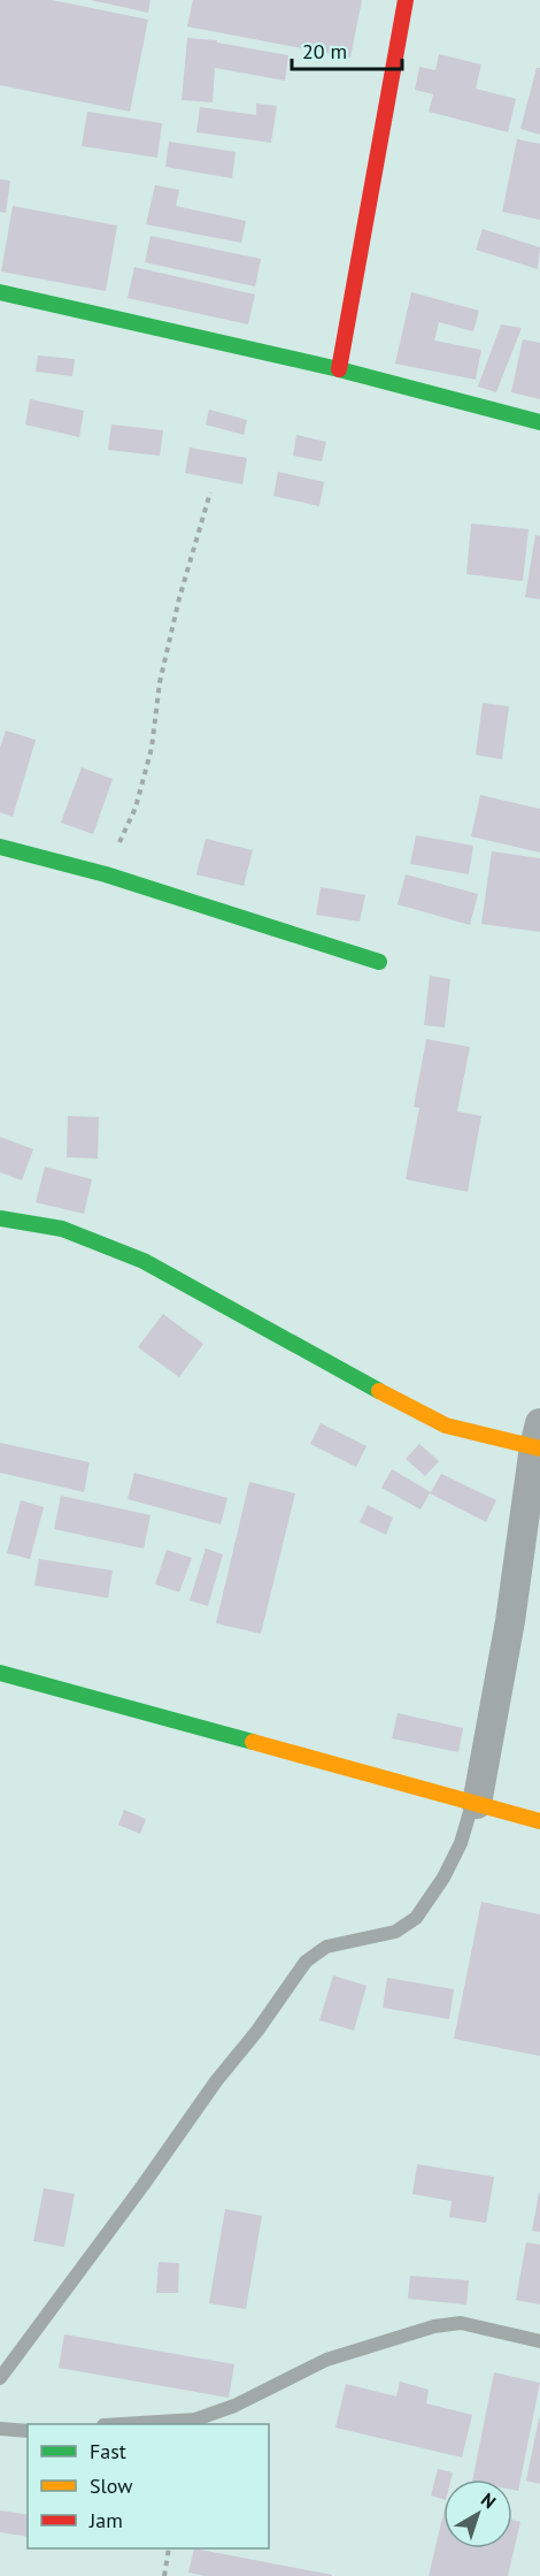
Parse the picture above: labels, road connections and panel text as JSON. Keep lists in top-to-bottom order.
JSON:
{
  "legend": ["Fast", "Slow", "Jam"],
  "scale_bar": "20 m",
  "north": "top right"
}
